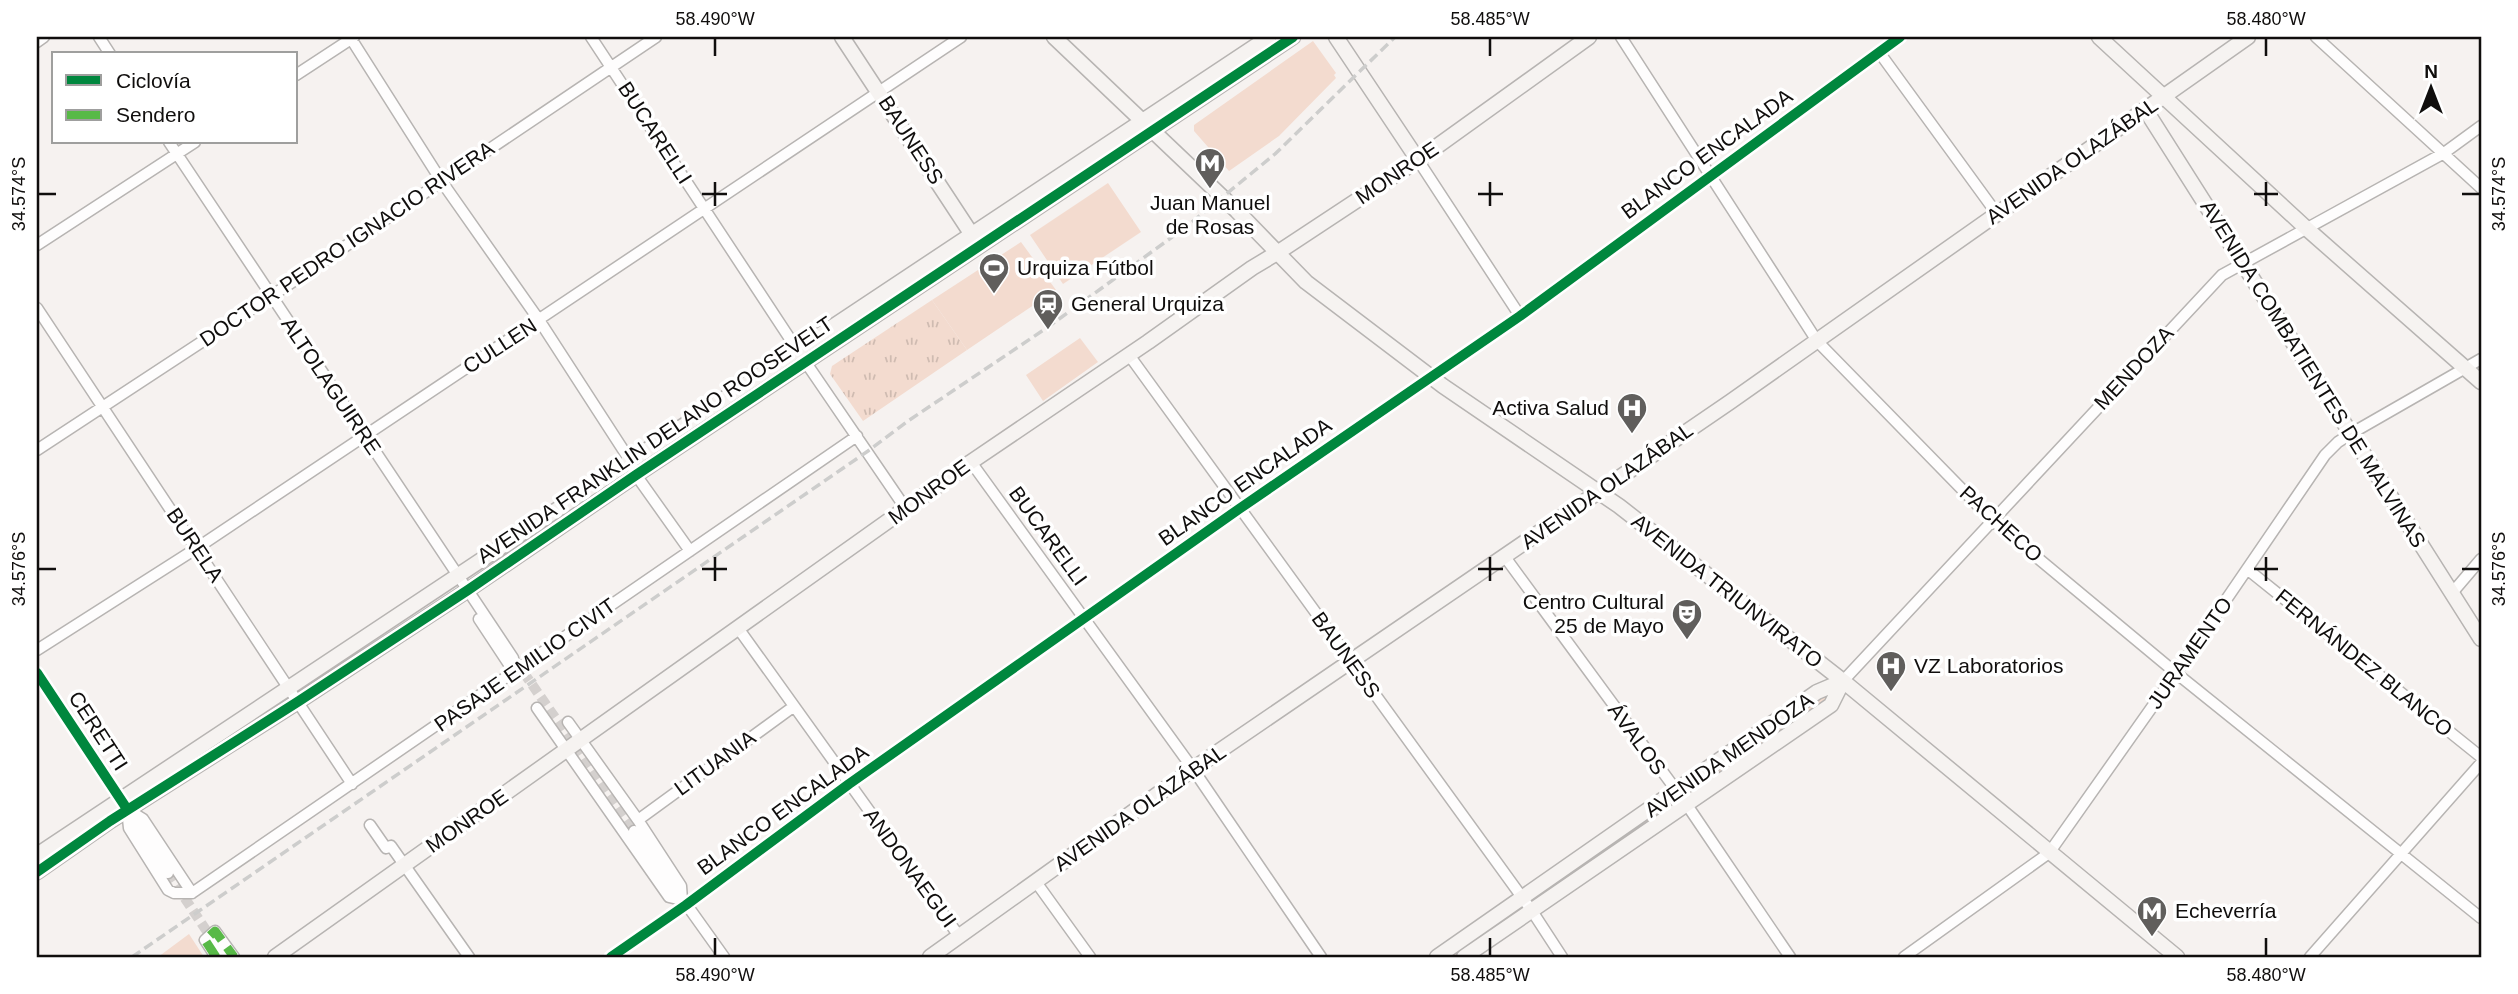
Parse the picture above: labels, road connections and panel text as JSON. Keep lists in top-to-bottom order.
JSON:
{
  "streets": {
    "street": [
      "BUCARELLI",
      "BAUNESS",
      "BLANCO ENCALADA",
      "AVENIDA OLAZÁBAL",
      "MONROE",
      "DOCTOR PEDRO IGNACIO RIVERA",
      "CULLEN",
      "MENDOZA",
      "AVENIDA COMBATIENTES DE MALVINAS",
      "ALTOLAGUIRRE",
      "AVENIDA FRANKLIN DELANO ROOSEVELT",
      "PACHECO",
      "BURELA",
      "AVENIDA TRIUNVIRATO",
      "JURAMENTO",
      "FERNÁNDEZ BLANCO",
      "PASAJE EMILIO CIVIT",
      "CERETTI",
      "ÁVALOS",
      "AVENIDA MENDOZA",
      "LITUANIA",
      "ANDONAEGUI"
    ]
  },
  "crossings": [
    ["BUCARELLI", "BLANCO ENCALADA"],
    ["BUCARELLI", "AVENIDA OLAZÁBAL"],
    ["BUCARELLI", "MONROE"],
    ["BUCARELLI", "DOCTOR PEDRO IGNACIO RIVERA"],
    ["BUCARELLI", "CULLEN"],
    ["BUCARELLI", "AVENIDA FRANKLIN DELANO ROOSEVELT"],
    ["BUCARELLI", "PASAJE EMILIO CIVIT"],
    ["BAUNESS", "BLANCO ENCALADA"],
    ["BAUNESS", "AVENIDA OLAZÁBAL"],
    ["BAUNESS", "MONROE"],
    ["BAUNESS", "CULLEN"],
    ["BAUNESS", "AVENIDA FRANKLIN DELANO ROOSEVELT"],
    ["BAUNESS", "AVENIDA MENDOZA"],
    ["BLANCO ENCALADA", "PACHECO"],
    ["BLANCO ENCALADA", "AVENIDA TRIUNVIRATO"],
    ["BLANCO ENCALADA", "ANDONAEGUI"],
    ["AVENIDA OLAZÁBAL", "AVENIDA COMBATIENTES DE MALVINAS"],
    ["AVENIDA OLAZÁBAL", "PACHECO"],
    ["AVENIDA OLAZÁBAL", "AVENIDA TRIUNVIRATO"],
    ["AVENIDA OLAZÁBAL", "ÁVALOS"],
    ["AVENIDA OLAZÁBAL", "ANDONAEGUI"],
    ["MONROE", "AVENIDA TRIUNVIRATO"],
    ["MONROE", "ANDONAEGUI"],
    ["DOCTOR PEDRO IGNACIO RIVERA", "ALTOLAGUIRRE"],
    ["DOCTOR PEDRO IGNACIO RIVERA", "BURELA"],
    ["CULLEN", "ALTOLAGUIRRE"],
    ["CULLEN", "BURELA"],
    ["MENDOZA", "AVENIDA COMBATIENTES DE MALVINAS"],
    ["MENDOZA", "PACHECO"],
    ["MENDOZA", "AVENIDA TRIUNVIRATO"],
    ["MENDOZA", "AVENIDA MENDOZA"],
    ["AVENIDA COMBATIENTES DE MALVINAS", "JURAMENTO"],
    ["ALTOLAGUIRRE", "AVENIDA FRANKLIN DELANO ROOSEVELT"],
    ["ALTOLAGUIRRE", "PASAJE EMILIO CIVIT"],
    ["AVENIDA FRANKLIN DELANO ROOSEVELT", "BURELA"],
    ["AVENIDA FRANKLIN DELANO ROOSEVELT", "AVENIDA TRIUNVIRATO"],
    ["AVENIDA FRANKLIN DELANO ROOSEVELT", "CERETTI"],
    ["PACHECO", "JURAMENTO"],
    ["BURELA", "PASAJE EMILIO CIVIT"],
    ["AVENIDA TRIUNVIRATO", "JURAMENTO"],
    ["AVENIDA TRIUNVIRATO", "AVENIDA MENDOZA"],
    ["JURAMENTO", "FERNÁNDEZ BLANCO"],
    ["PASAJE EMILIO CIVIT", "CERETTI"],
    ["ÁVALOS", "AVENIDA MENDOZA"],
    ["LITUANIA", "ANDONAEGUI"]
  ],
  "places": {
    "metro station": ["Juan Manuel de Rosas", "Echeverría"],
    "sports": ["Urquiza Fútbol"],
    "station": ["General Urquiza"],
    "hospital": ["Activa Salud", "VZ Laboratorios"],
    "theatre": ["Centro Cultural 25 de Mayo"]
  },
  "legend": ["Ciclovía", "Sendero"],
  "north": "top",
  "coordinates": [
    "58.490°W",
    "58.485°W",
    "58.480°W",
    "34.574°S",
    "34.576°S"
  ]
}
